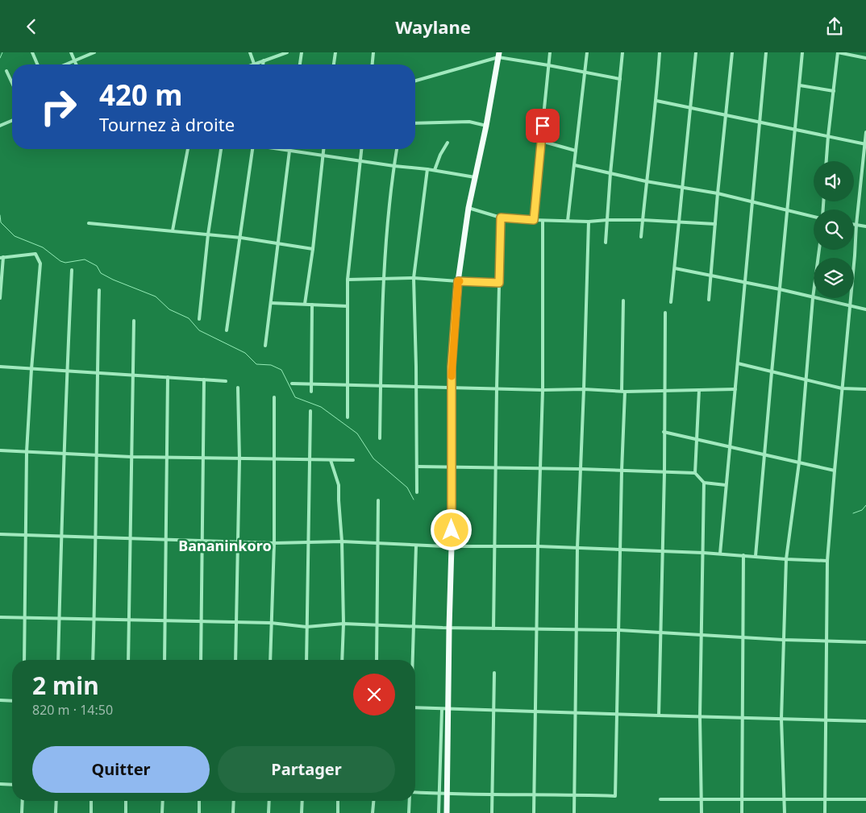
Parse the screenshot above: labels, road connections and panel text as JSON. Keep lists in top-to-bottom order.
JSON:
{
  "districts": ["Bananinkoro"],
  "page": {
    "header": "Waylane",
    "turn": ["420 m", "Tournez à droite"],
    "heading": ["2 min", "820 m · 14:50"],
    "buttons": ["Quitter", "Partager"]
  }
}
